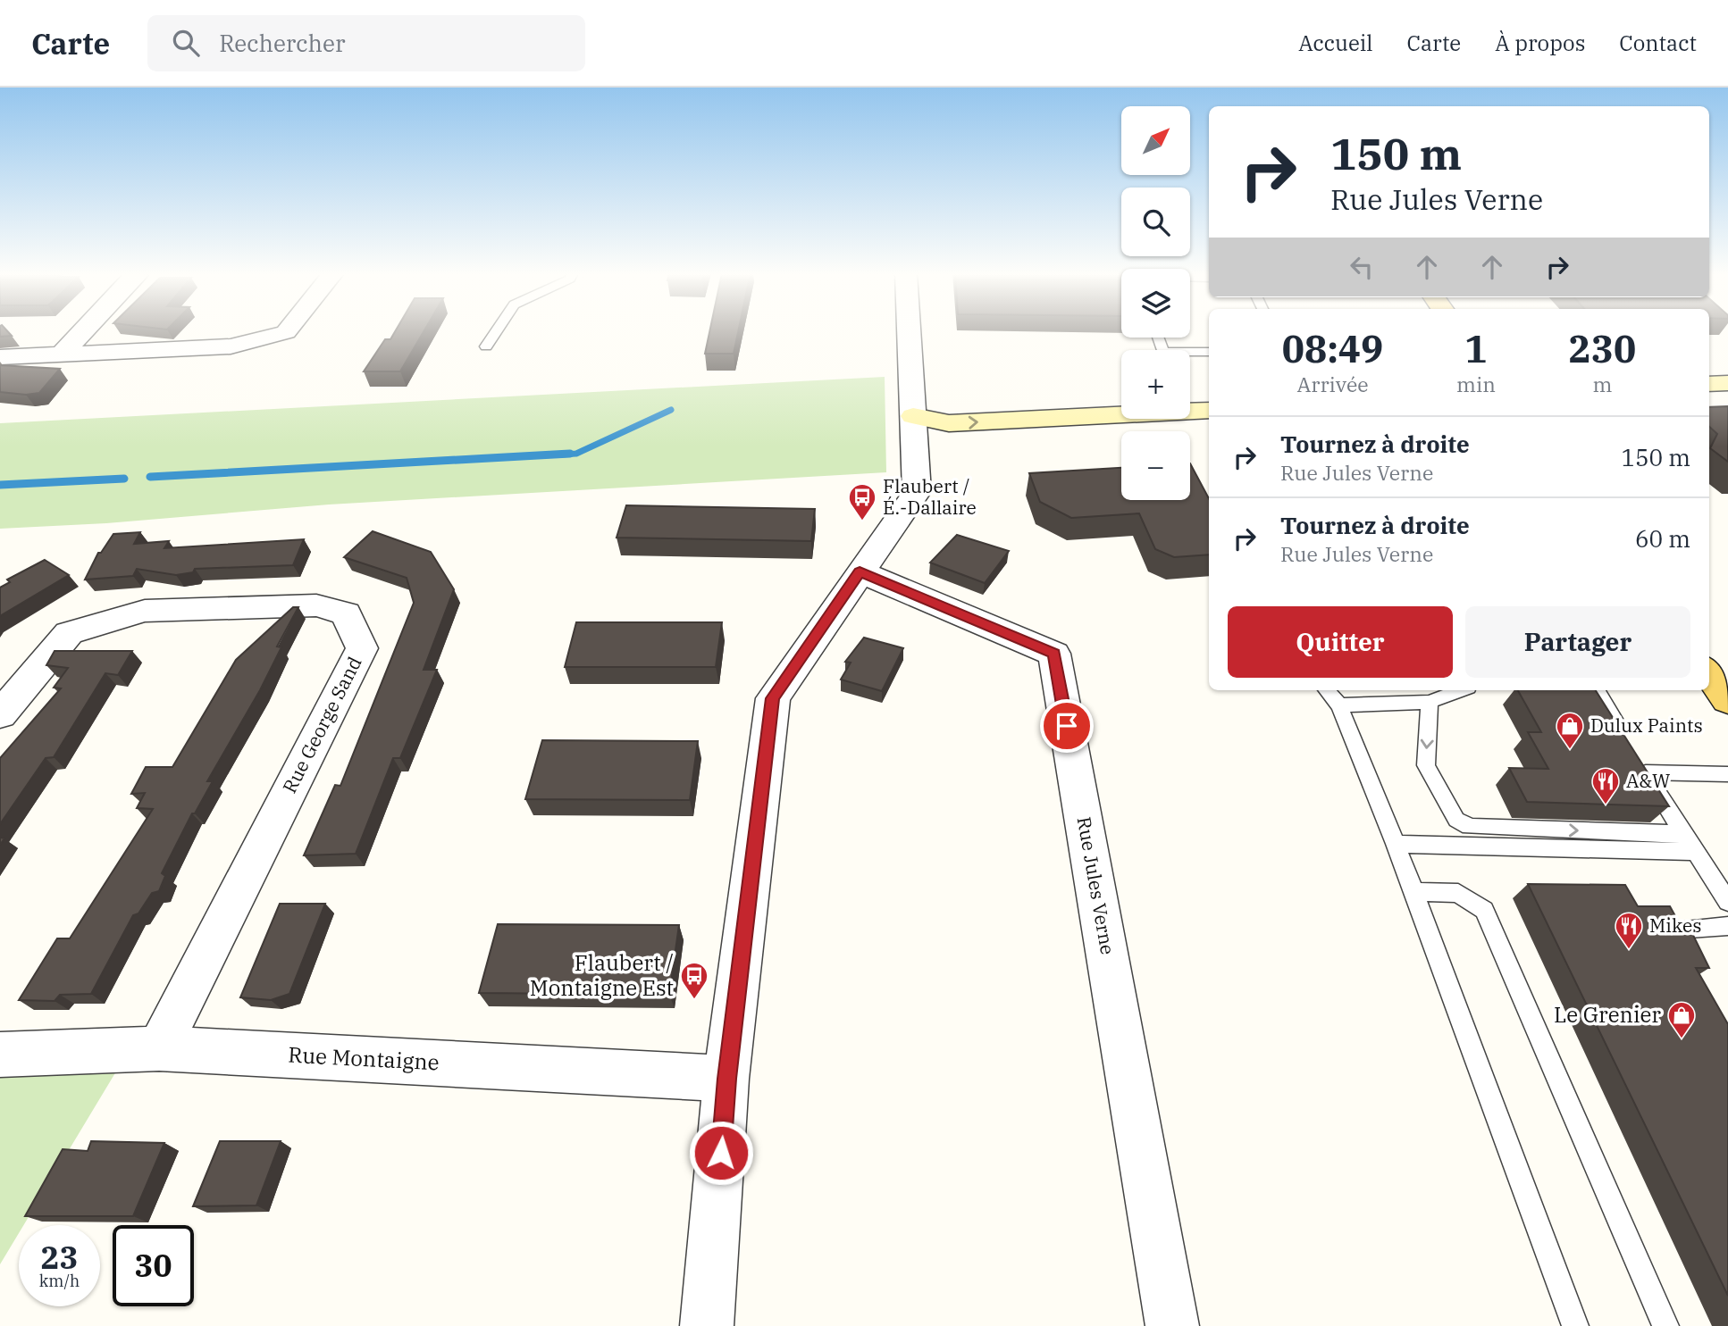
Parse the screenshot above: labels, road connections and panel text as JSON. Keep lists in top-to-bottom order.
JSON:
{
  "streets": {
    "street": ["Rue George Sand", "Rue Jules Verne", "Rue Montaigne"]
  },
  "crossings": [
    ["Rue George Sand", "Rue Montaigne"]
  ],
  "places": {
    "bus stop": ["Flaubert / É.-Dallaire", "Flaubert / Montaigne Est"],
    "shop": ["Dulux Paints", "Le Grenier"],
    "restaurant": ["A&W", "Mikes"]
  },
  "north": "top right",
  "page": {
    "header": "Carte",
    "search": "Rechercher",
    "nav": [
      "Accueil",
      "Carte",
      "À propos",
      "Contact"
    ],
    "map_buttons": ["+", "−"],
    "turn": ["150 m", "Rue Jules Verne"],
    "eta": [
      "08:49",
      "Arrivée",
      "1",
      "min",
      "230",
      "m"
    ],
    "list": [
      {
        "name": "Tournez à droite",
        "note": "Rue Jules Verne",
        "value": "150 m"
      },
      {
        "name": "Tournez à droite",
        "note": "Rue Jules Verne",
        "value": "60 m"
      }
    ],
    "buttons": ["Quitter", "Partager"],
    "speed": "23 km/h",
    "limit": "30"
  }
}
